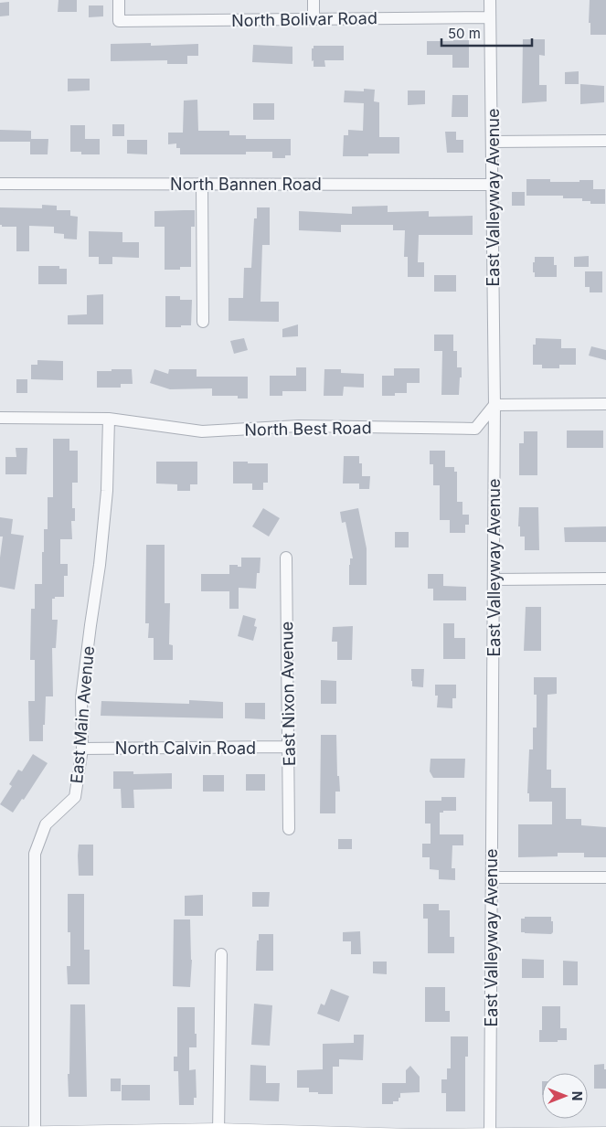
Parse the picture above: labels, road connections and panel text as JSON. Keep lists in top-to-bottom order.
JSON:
{
  "streets": {
    "street": [
      "North Bolivar Road",
      "North Bannen Road",
      "East Valleyway Avenue",
      "North Best Road",
      "East Nixon Avenue",
      "East Main Avenue",
      "North Calvin Road"
    ]
  },
  "crossings": [
    ["North Bolivar Road", "East Valleyway Avenue"],
    ["North Bannen Road", "East Valleyway Avenue"],
    ["East Valleyway Avenue", "North Best Road"],
    ["North Best Road", "East Main Avenue"],
    ["East Nixon Avenue", "North Calvin Road"],
    ["East Main Avenue", "North Calvin Road"]
  ],
  "scale_bar": "50 m",
  "north": "right"
}
